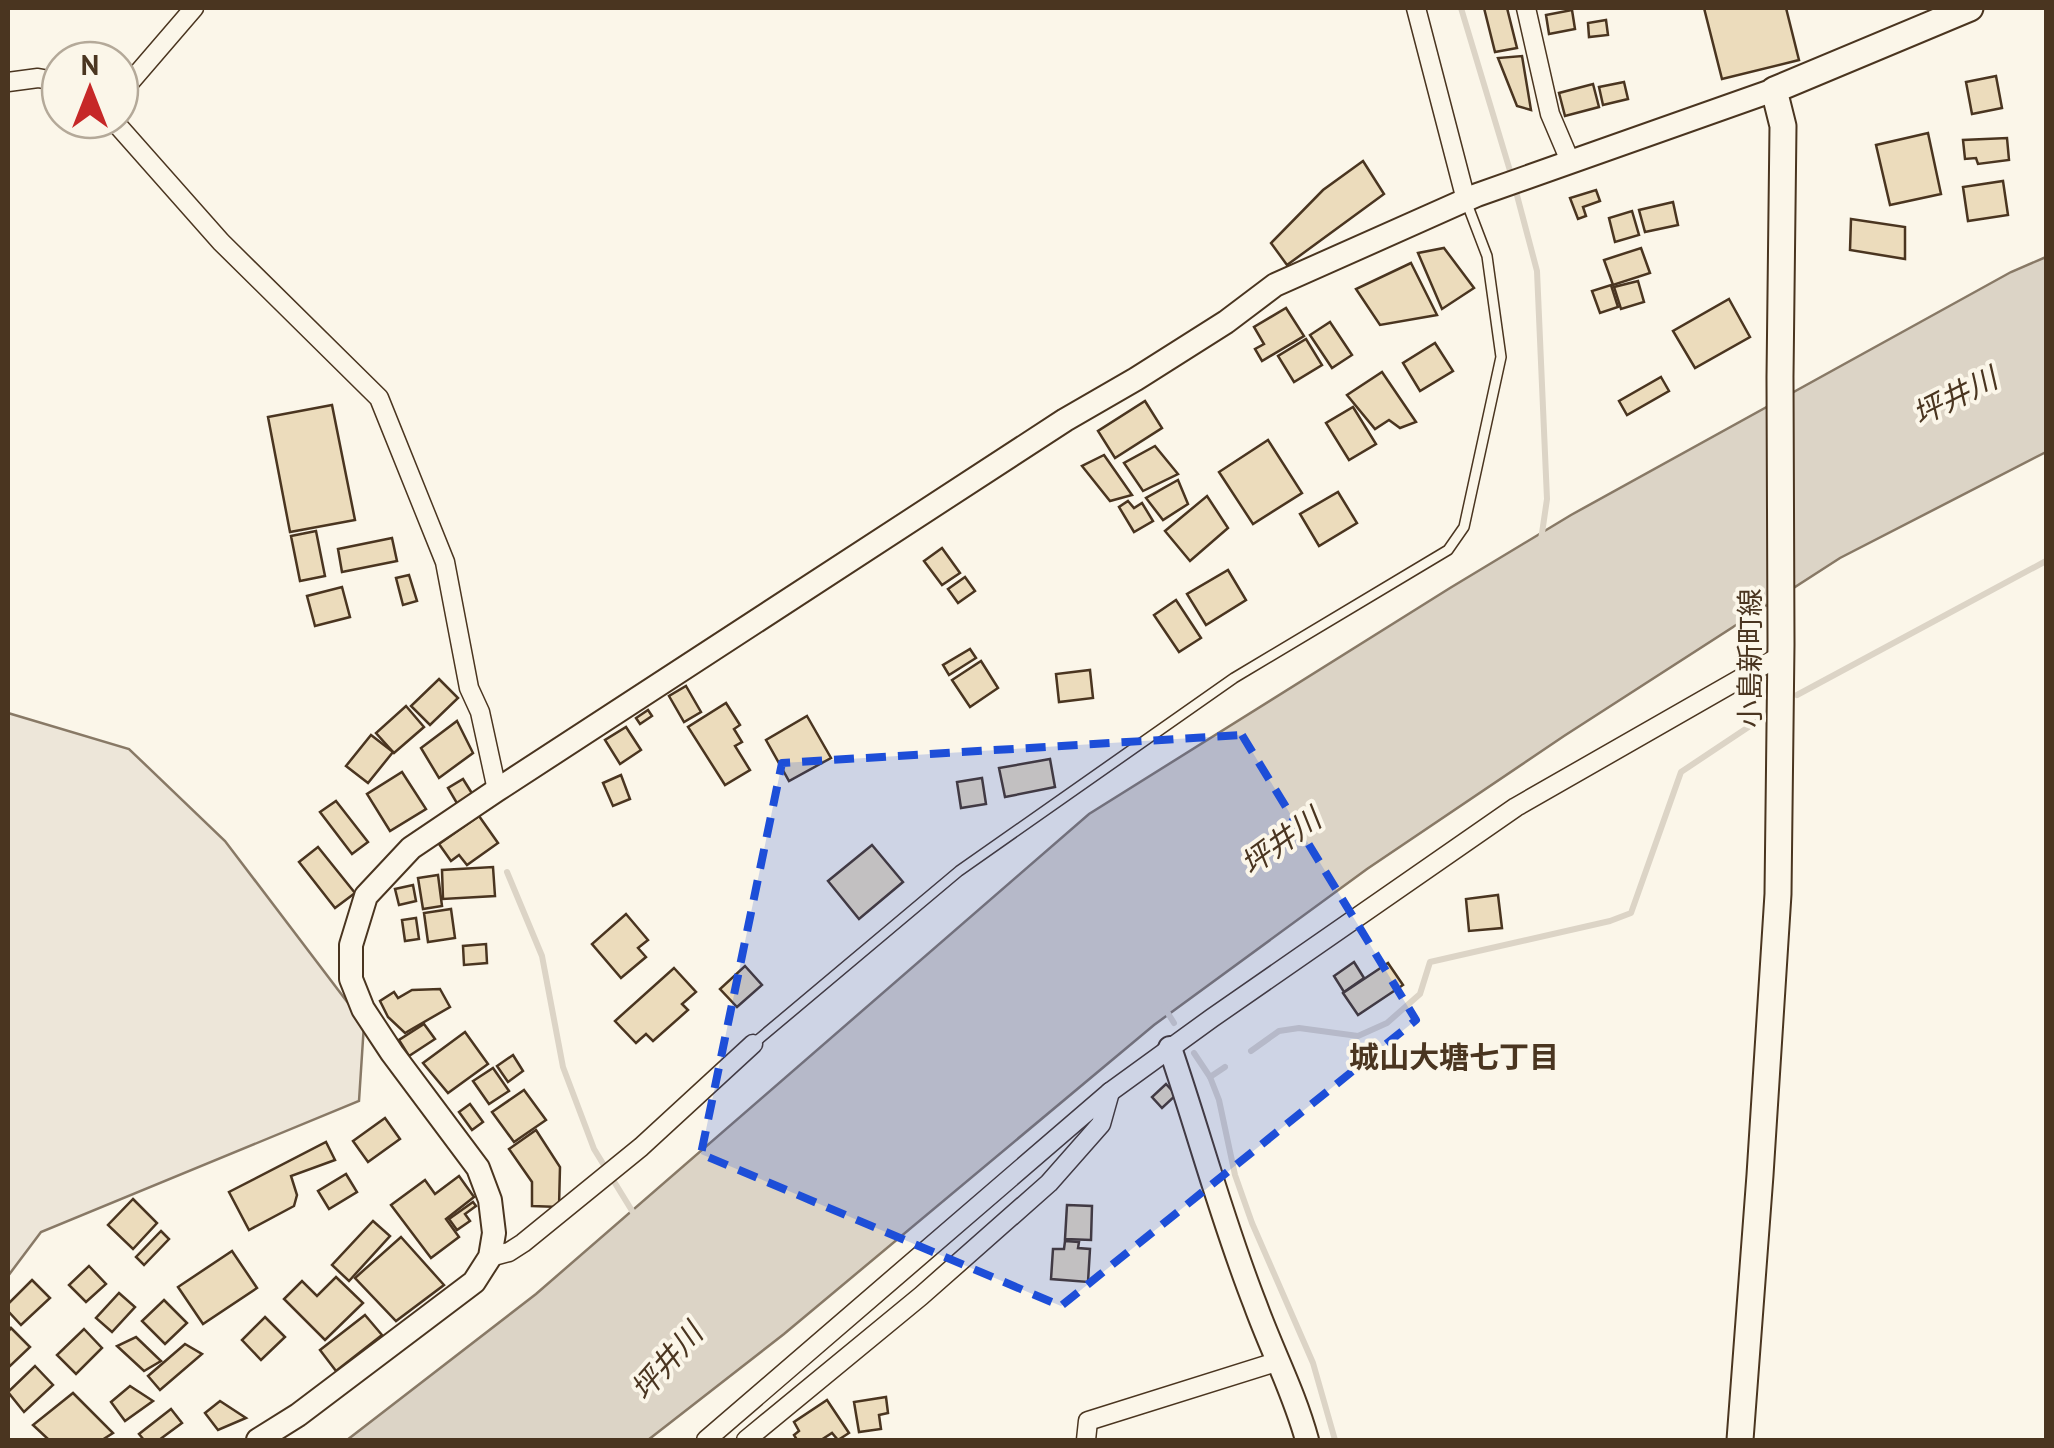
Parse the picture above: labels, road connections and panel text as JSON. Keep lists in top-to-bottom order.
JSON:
{
  "streets": {
    "main road": ["小島新町線"]
  },
  "districts": ["城山大塘七丁目"],
  "water": ["坪井川"],
  "north": "top"
}
